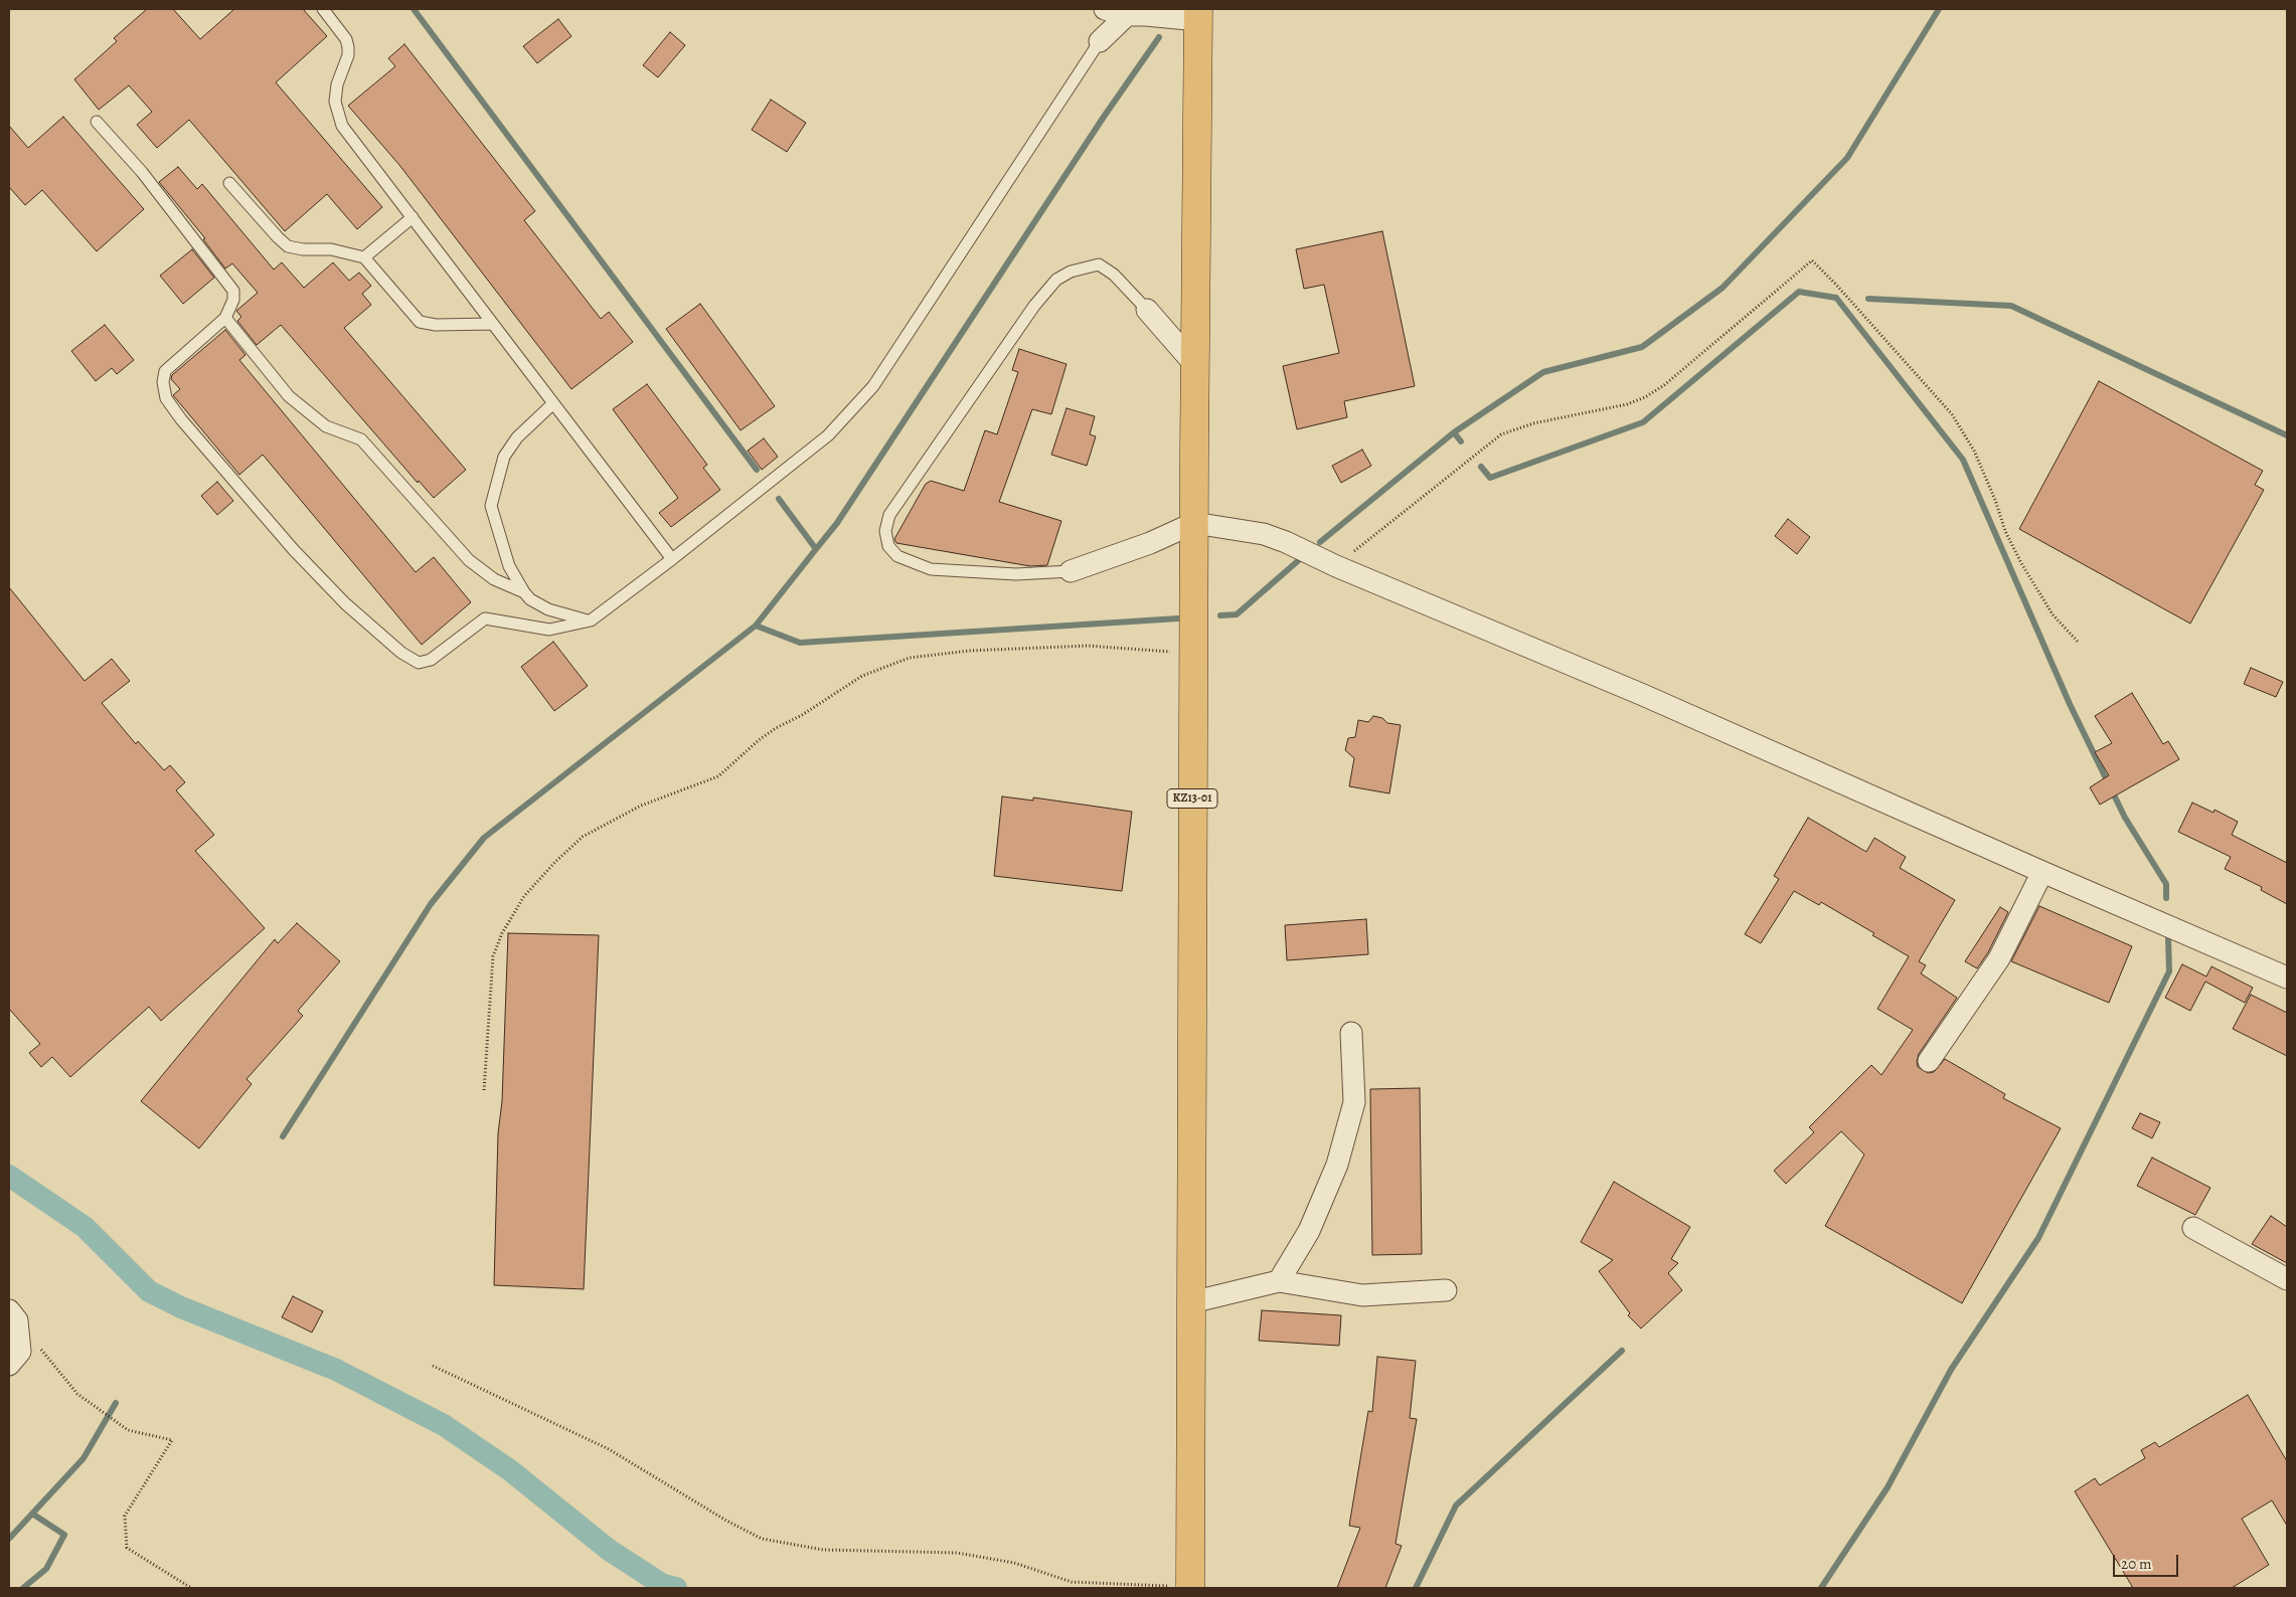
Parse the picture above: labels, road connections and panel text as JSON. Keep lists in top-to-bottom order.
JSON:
{
  "streets": {
    "highway": ["KZ13-01"]
  },
  "scale_bar": "20 m"
}
